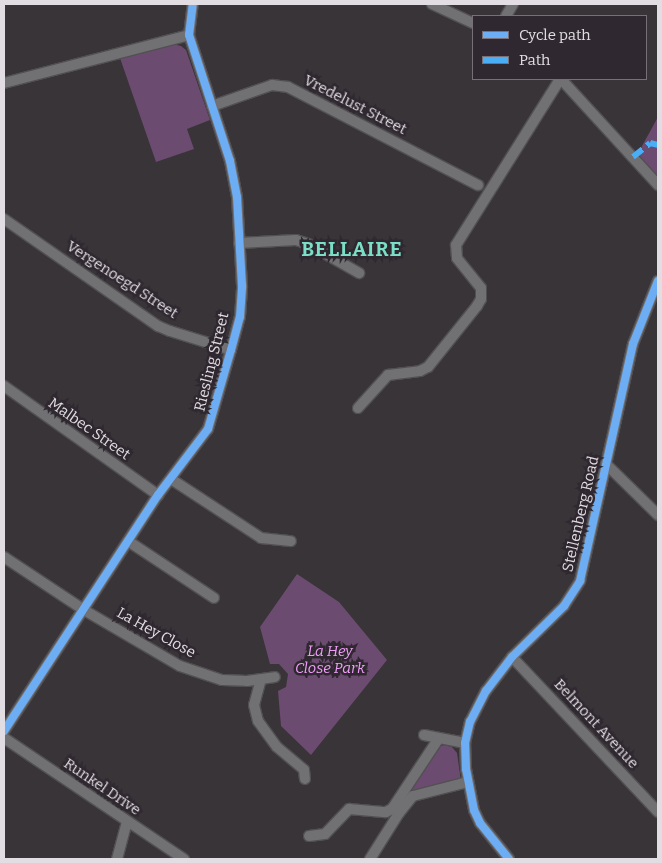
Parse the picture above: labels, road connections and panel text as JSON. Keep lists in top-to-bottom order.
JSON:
{
  "streets": {
    "street": [
      "Vredelust Street",
      "Vergenoegd Street",
      "Riesling Street",
      "Malbec Street",
      "Stellenberg Road",
      "La Hey Close",
      "Belmont Avenue",
      "Runkel Drive"
    ]
  },
  "crossings": [
    ["Vredelust Street", "Riesling Street"],
    ["Vergenoegd Street", "Riesling Street"],
    ["Riesling Street", "Malbec Street"],
    ["Riesling Street", "La Hey Close"],
    ["Stellenberg Road", "Belmont Avenue"]
  ],
  "districts": ["BELLAIRE"],
  "parks": ["La Hey Close Park"],
  "legend": ["Cycle path", "Path"]
}
